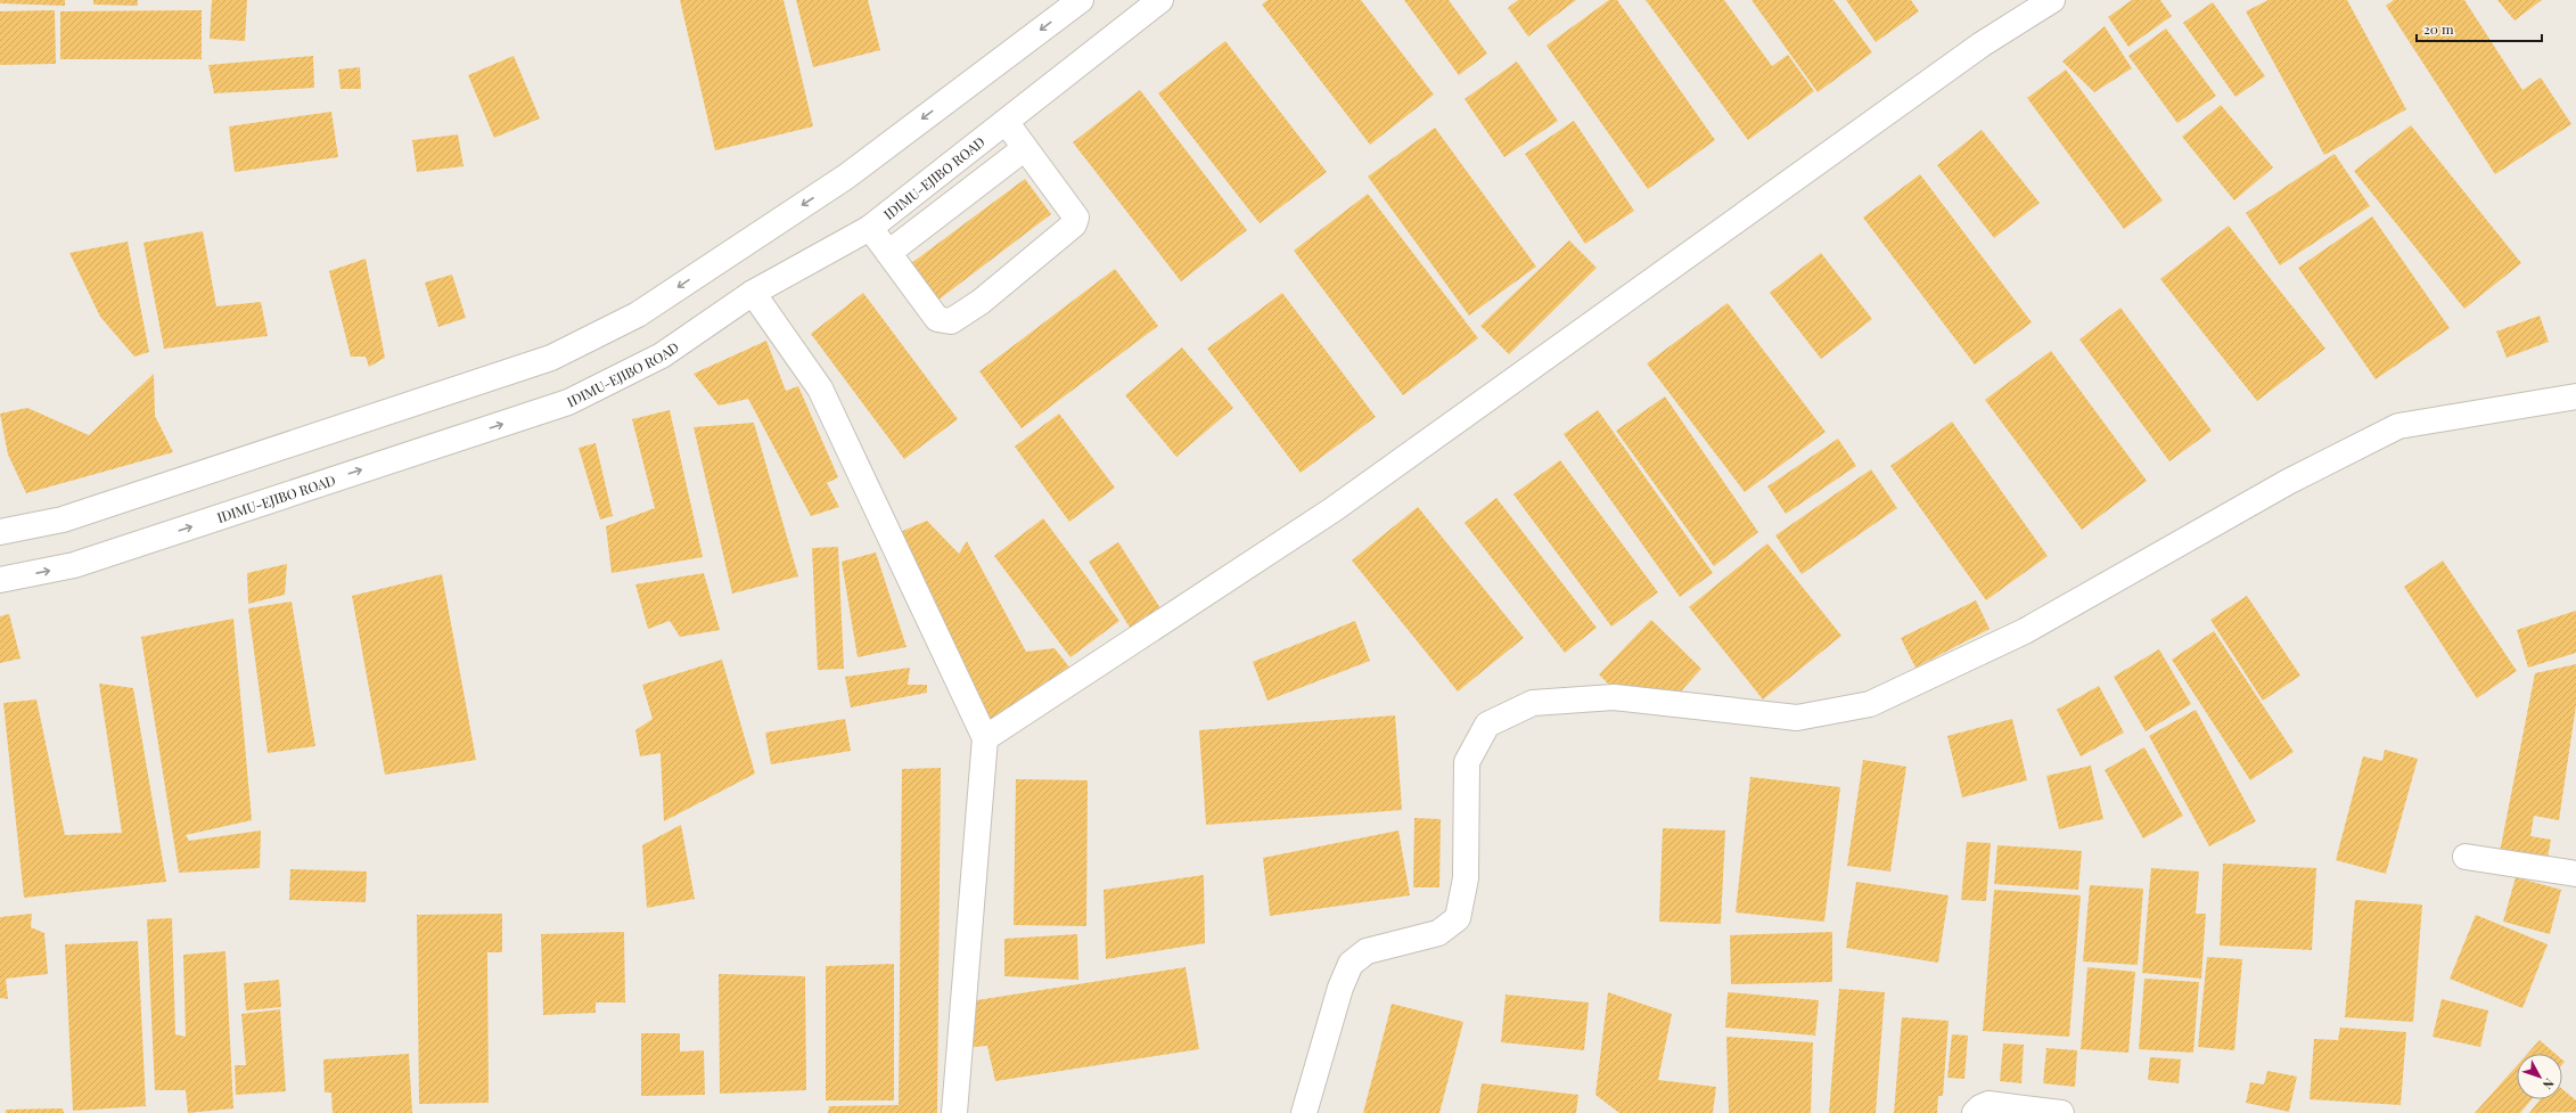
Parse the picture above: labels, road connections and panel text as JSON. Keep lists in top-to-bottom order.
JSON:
{
  "streets": {
    "street": ["IDIMU-EJIBO ROAD"]
  },
  "scale_bar": "20 m",
  "north": "bottom right"
}
